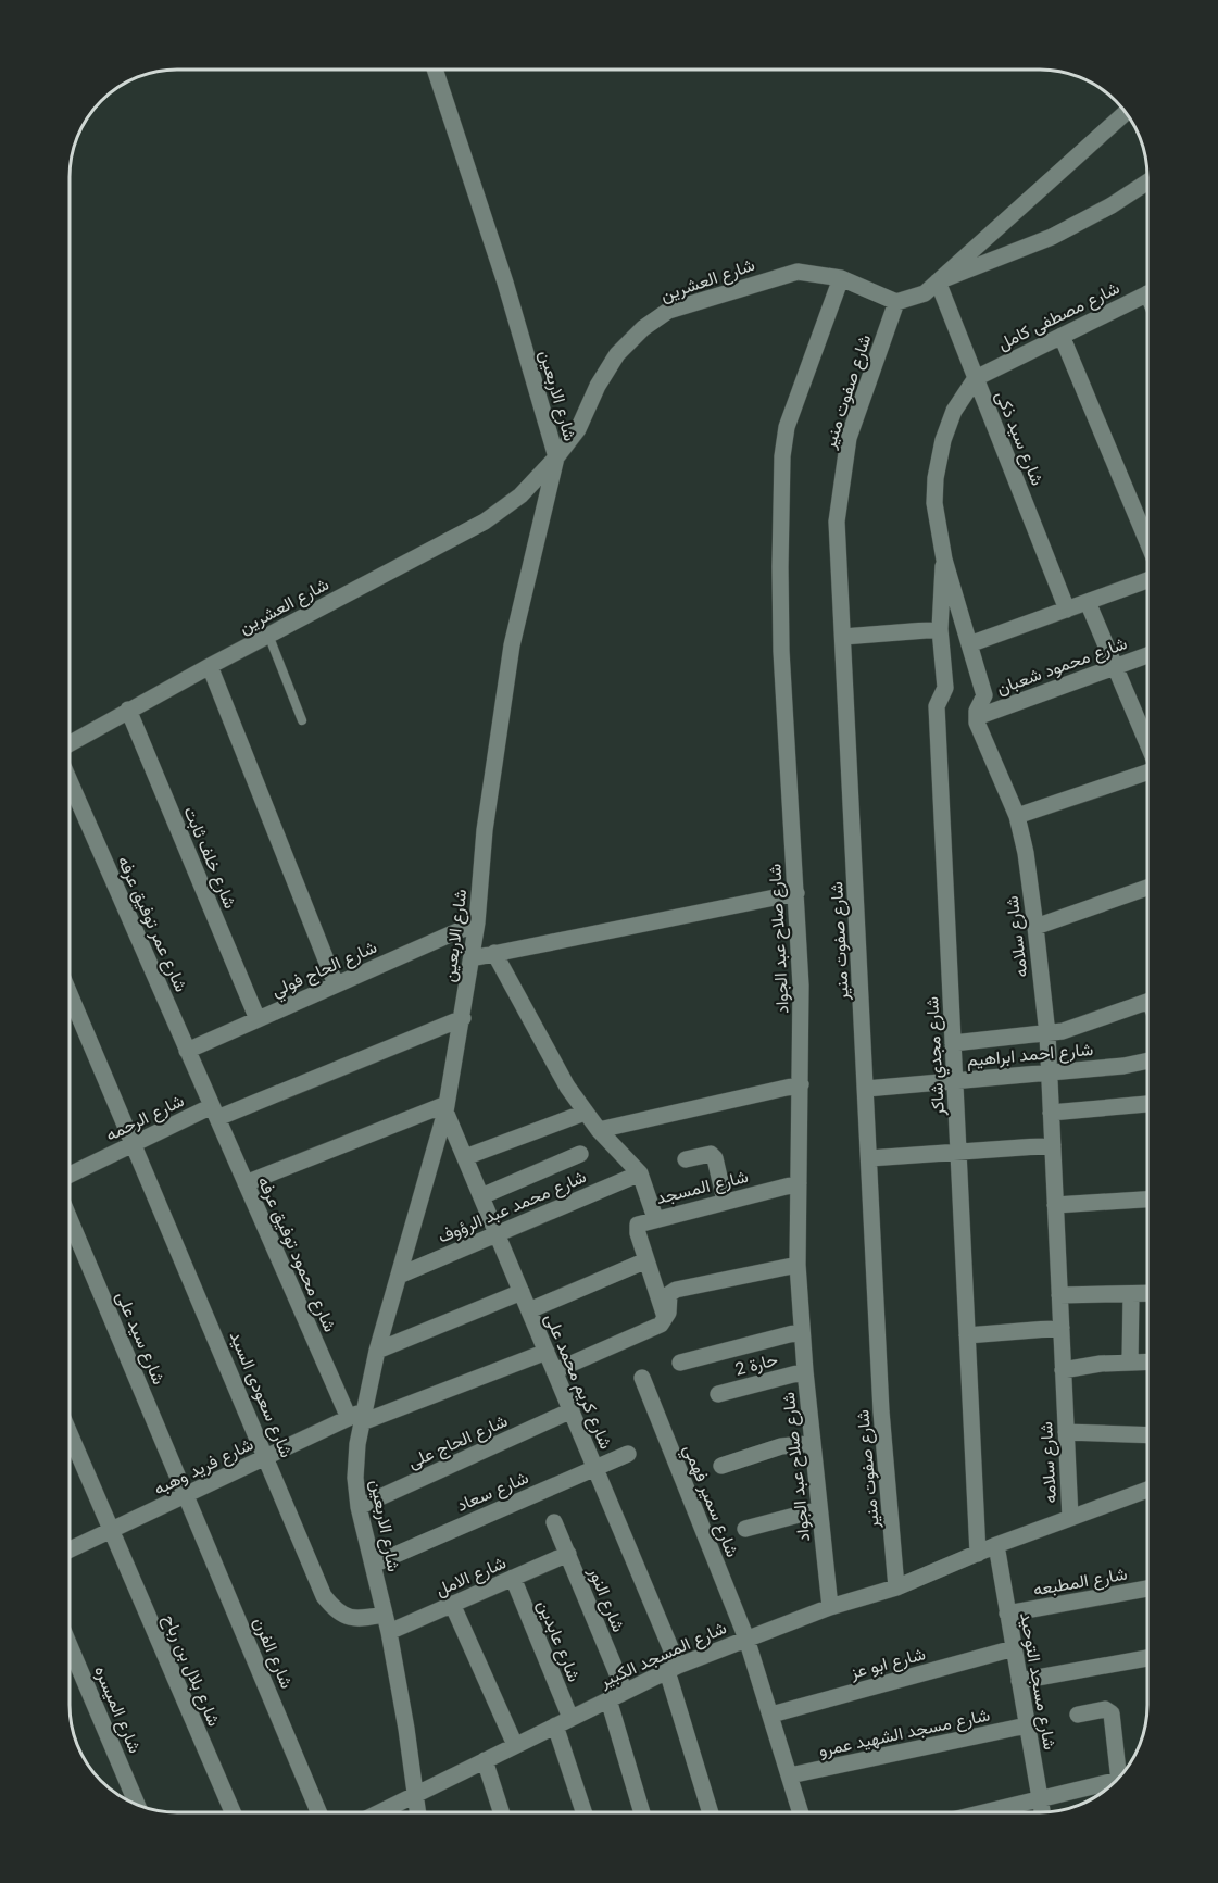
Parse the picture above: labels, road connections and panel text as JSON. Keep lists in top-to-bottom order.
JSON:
{
  "streets": {
    "street": [
      "شارع العشرين",
      "شارع مصطفى كامل",
      "شارع صفوت منير",
      "شارع الاربعين",
      "شارع سيد ذكى",
      "شارع محمود شعبان",
      "شارع خلف ثابت",
      "شارع عمر توفيق عرفه",
      "شارع سلامه",
      "شارع صلاح عبد الجواد",
      "شارع الحاج فولي",
      "شارع احمد ابراهيم",
      "شارع مجدي شاكر",
      "شارع الرحمه",
      "شارع المسجد",
      "شارع محمد عبد الرؤوف",
      "شارع محمود توفيق عرفه",
      "شارع سيد على",
      "حارة 2",
      "شارع كريم محمد على",
      "شارع سعودى السيد",
      "شارع الحاج على",
      "شارع فريد وهبه",
      "شارع سعاد",
      "شارع سمير فهمي",
      "شارع الامل",
      "شارع المطبعه",
      "شارع النور",
      "شارع عابدين",
      "شارع الفرن",
      "شارع المسجد الكبير",
      "شارع ابو عز",
      "شارع بلال بن رباح",
      "شارع مسجد التوحيد",
      "شارع الميسره",
      "شارع مسجد الشهيد عمرو"
    ]
  },
  "crossings": [
    ["شارع العشرين", "شارع صفوت منير"],
    ["شارع العشرين", "شارع الاربعين"],
    ["شارع العشرين", "شارع خلف ثابت"],
    ["شارع العشرين", "شارع صلاح عبد الجواد"],
    ["شارع مصطفى كامل", "شارع سيد ذكى"],
    ["شارع مصطفى كامل", "شارع سلامه"],
    ["شارع صفوت منير", "شارع احمد ابراهيم"],
    ["شارع صفوت منير", "شارع المسجد الكبير"],
    ["شارع الاربعين", "شارع الحاج فولي"],
    ["شارع الاربعين", "شارع الرحمه"],
    ["شارع الاربعين", "شارع محمد عبد الرؤوف"],
    ["شارع الاربعين", "شارع محمود توفيق عرفه"],
    ["شارع الاربعين", "شارع كريم محمد على"],
    ["شارع الاربعين", "شارع سعودى السيد"],
    ["شارع الاربعين", "شارع الحاج على"],
    ["شارع الاربعين", "شارع فريد وهبه"],
    ["شارع الاربعين", "شارع سعاد"],
    ["شارع الاربعين", "شارع الامل"],
    ["شارع الاربعين", "شارع المسجد الكبير"],
    ["شارع سيد ذكى", "شارع سلامه"],
    ["شارع محمود شعبان", "شارع سلامه"],
    ["شارع خلف ثابت", "شارع الحاج فولي"],
    ["شارع عمر توفيق عرفه", "شارع الحاج فولي"],
    ["شارع عمر توفيق عرفه", "شارع الرحمه"],
    ["شارع عمر توفيق عرفه", "شارع محمود توفيق عرفه"],
    ["شارع سلامه", "شارع احمد ابراهيم"],
    ["شارع سلامه", "شارع مجدي شاكر"],
    ["شارع سلامه", "شارع المسجد الكبير"],
    ["شارع صلاح عبد الجواد", "شارع المسجد"],
    ["شارع صلاح عبد الجواد", "حارة 2"],
    ["شارع صلاح عبد الجواد", "شارع المسجد الكبير"],
    ["شارع احمد ابراهيم", "شارع مجدي شاكر"],
    ["شارع مجدي شاكر", "شارع المسجد الكبير"],
    ["شارع الرحمه", "شارع محمود توفيق عرفه"],
    ["شارع الرحمه", "شارع سعودى السيد"],
    ["شارع محمد عبد الرؤوف", "شارع كريم محمد على"],
    ["شارع محمود توفيق عرفه", "شارع فريد وهبه"],
    ["شارع سيد على", "شارع فريد وهبه"],
    ["شارع سيد على", "شارع الفرن"],
    ["شارع كريم محمد على", "شارع الحاج على"],
    ["شارع كريم محمد على", "شارع فريد وهبه"],
    ["شارع كريم محمد على", "شارع سعاد"],
    ["شارع كريم محمد على", "شارع المسجد الكبير"],
    ["شارع سعودى السيد", "شارع فريد وهبه"],
    ["شارع فريد وهبه", "شارع الفرن"],
    ["شارع فريد وهبه", "شارع بلال بن رباح"],
    ["شارع سمير فهمي", "شارع المسجد الكبير"],
    ["شارع سمير فهمي", "شارع ابو عز"],
    ["شارع سمير فهمي", "شارع مسجد الشهيد عمرو"],
    ["شارع الامل", "شارع النور"],
    ["شارع الامل", "شارع عابدين"],
    ["شارع المطبعه", "شارع مسجد التوحيد"],
    ["شارع النور", "شارع المسجد الكبير"],
    ["شارع عابدين", "شارع المسجد الكبير"],
    ["شارع المسجد الكبير", "شارع مسجد التوحيد"],
    ["شارع ابو عز", "شارع مسجد التوحيد"],
    ["شارع مسجد التوحيد", "شارع مسجد الشهيد عمرو"]
  ]
}
